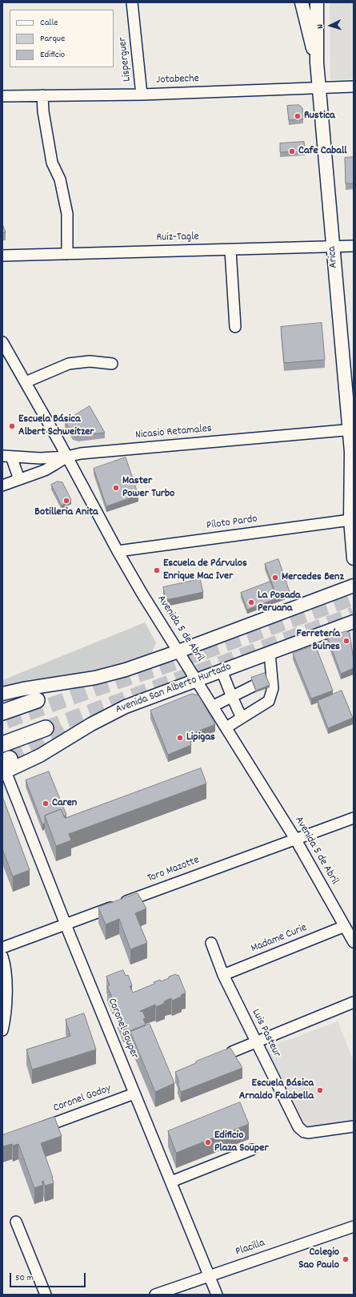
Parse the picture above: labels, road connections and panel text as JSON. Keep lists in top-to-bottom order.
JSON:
{
  "streets": {
    "main road": ["Arica", "Avenida San Alberto Hurtado"],
    "street": [
      "Lisperguer",
      "Jotabeche",
      "Ruiz-Tagle",
      "Nicasio Retamales",
      "Piloto Pardo",
      "Avenida 5 de Abril",
      "Toro Mazotte",
      "Madame Curie",
      "Coronel Souper",
      "Luis Pasteur",
      "Coronel Godoy",
      "Placilla"
    ]
  },
  "crossings": [
    ["Lisperguer", "Jotabeche"],
    ["Jotabeche", "Arica"],
    ["Ruiz-Tagle", "Arica"],
    ["Arica", "Nicasio Retamales"],
    ["Arica", "Piloto Pardo"],
    ["Nicasio Retamales", "Avenida 5 de Abril"],
    ["Piloto Pardo", "Avenida 5 de Abril"],
    ["Avenida 5 de Abril", "Avenida San Alberto Hurtado"],
    ["Avenida 5 de Abril", "Toro Mazotte"],
    ["Avenida 5 de Abril", "Madame Curie"],
    ["Avenida San Alberto Hurtado", "Coronel Souper"],
    ["Toro Mazotte", "Coronel Souper"],
    ["Madame Curie", "Luis Pasteur"],
    ["Coronel Souper", "Coronel Godoy"],
    ["Coronel Souper", "Placilla"]
  ],
  "places": [
    "Rustica",
    "Cafe Caball",
    "Escuela Básica Albert Schweitzer",
    "Master Power Turbo",
    "Botilleria Anita",
    "Escuela de Párvulos Enrique Mac Iver",
    "Mercedes Benz",
    "La Posada Peruana",
    "Ferretería Bulnes",
    "Lipigas",
    "Caren",
    "Escuela Básica Arnaldo Falabella",
    "Edificio Plaza Souper",
    "Colegio Sao Paulo"
  ],
  "legend": ["Calle", "Parque", "Edificio"],
  "scale_bar": "50 m",
  "north": "left"
}
